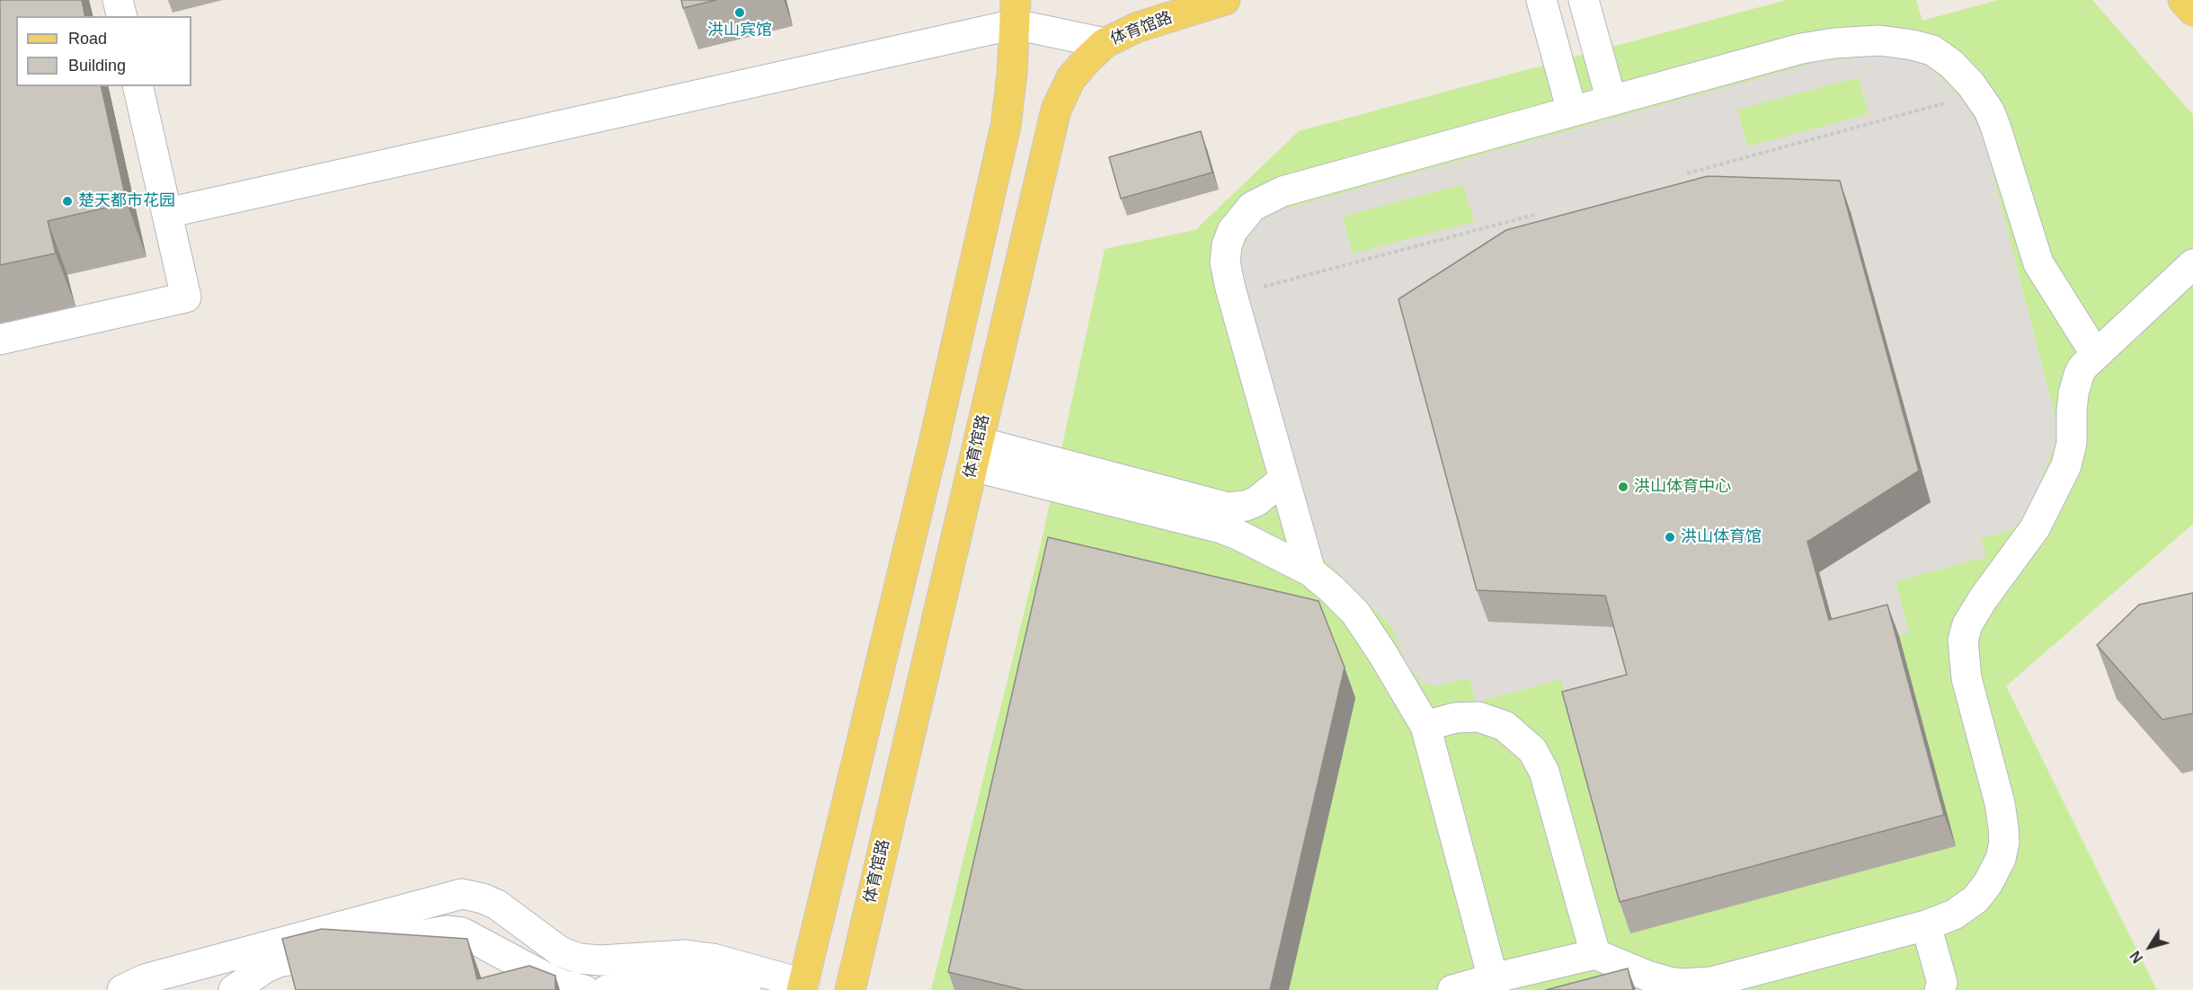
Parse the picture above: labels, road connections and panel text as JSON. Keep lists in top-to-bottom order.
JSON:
{
  "streets": {
    "main road": ["体育馆路"]
  },
  "places": [
    "洪山宾馆",
    "楚天都市花园",
    "洪山体育中心",
    "洪山体育馆"
  ],
  "legend": ["Road", "Building"],
  "north": "bottom left"
}
